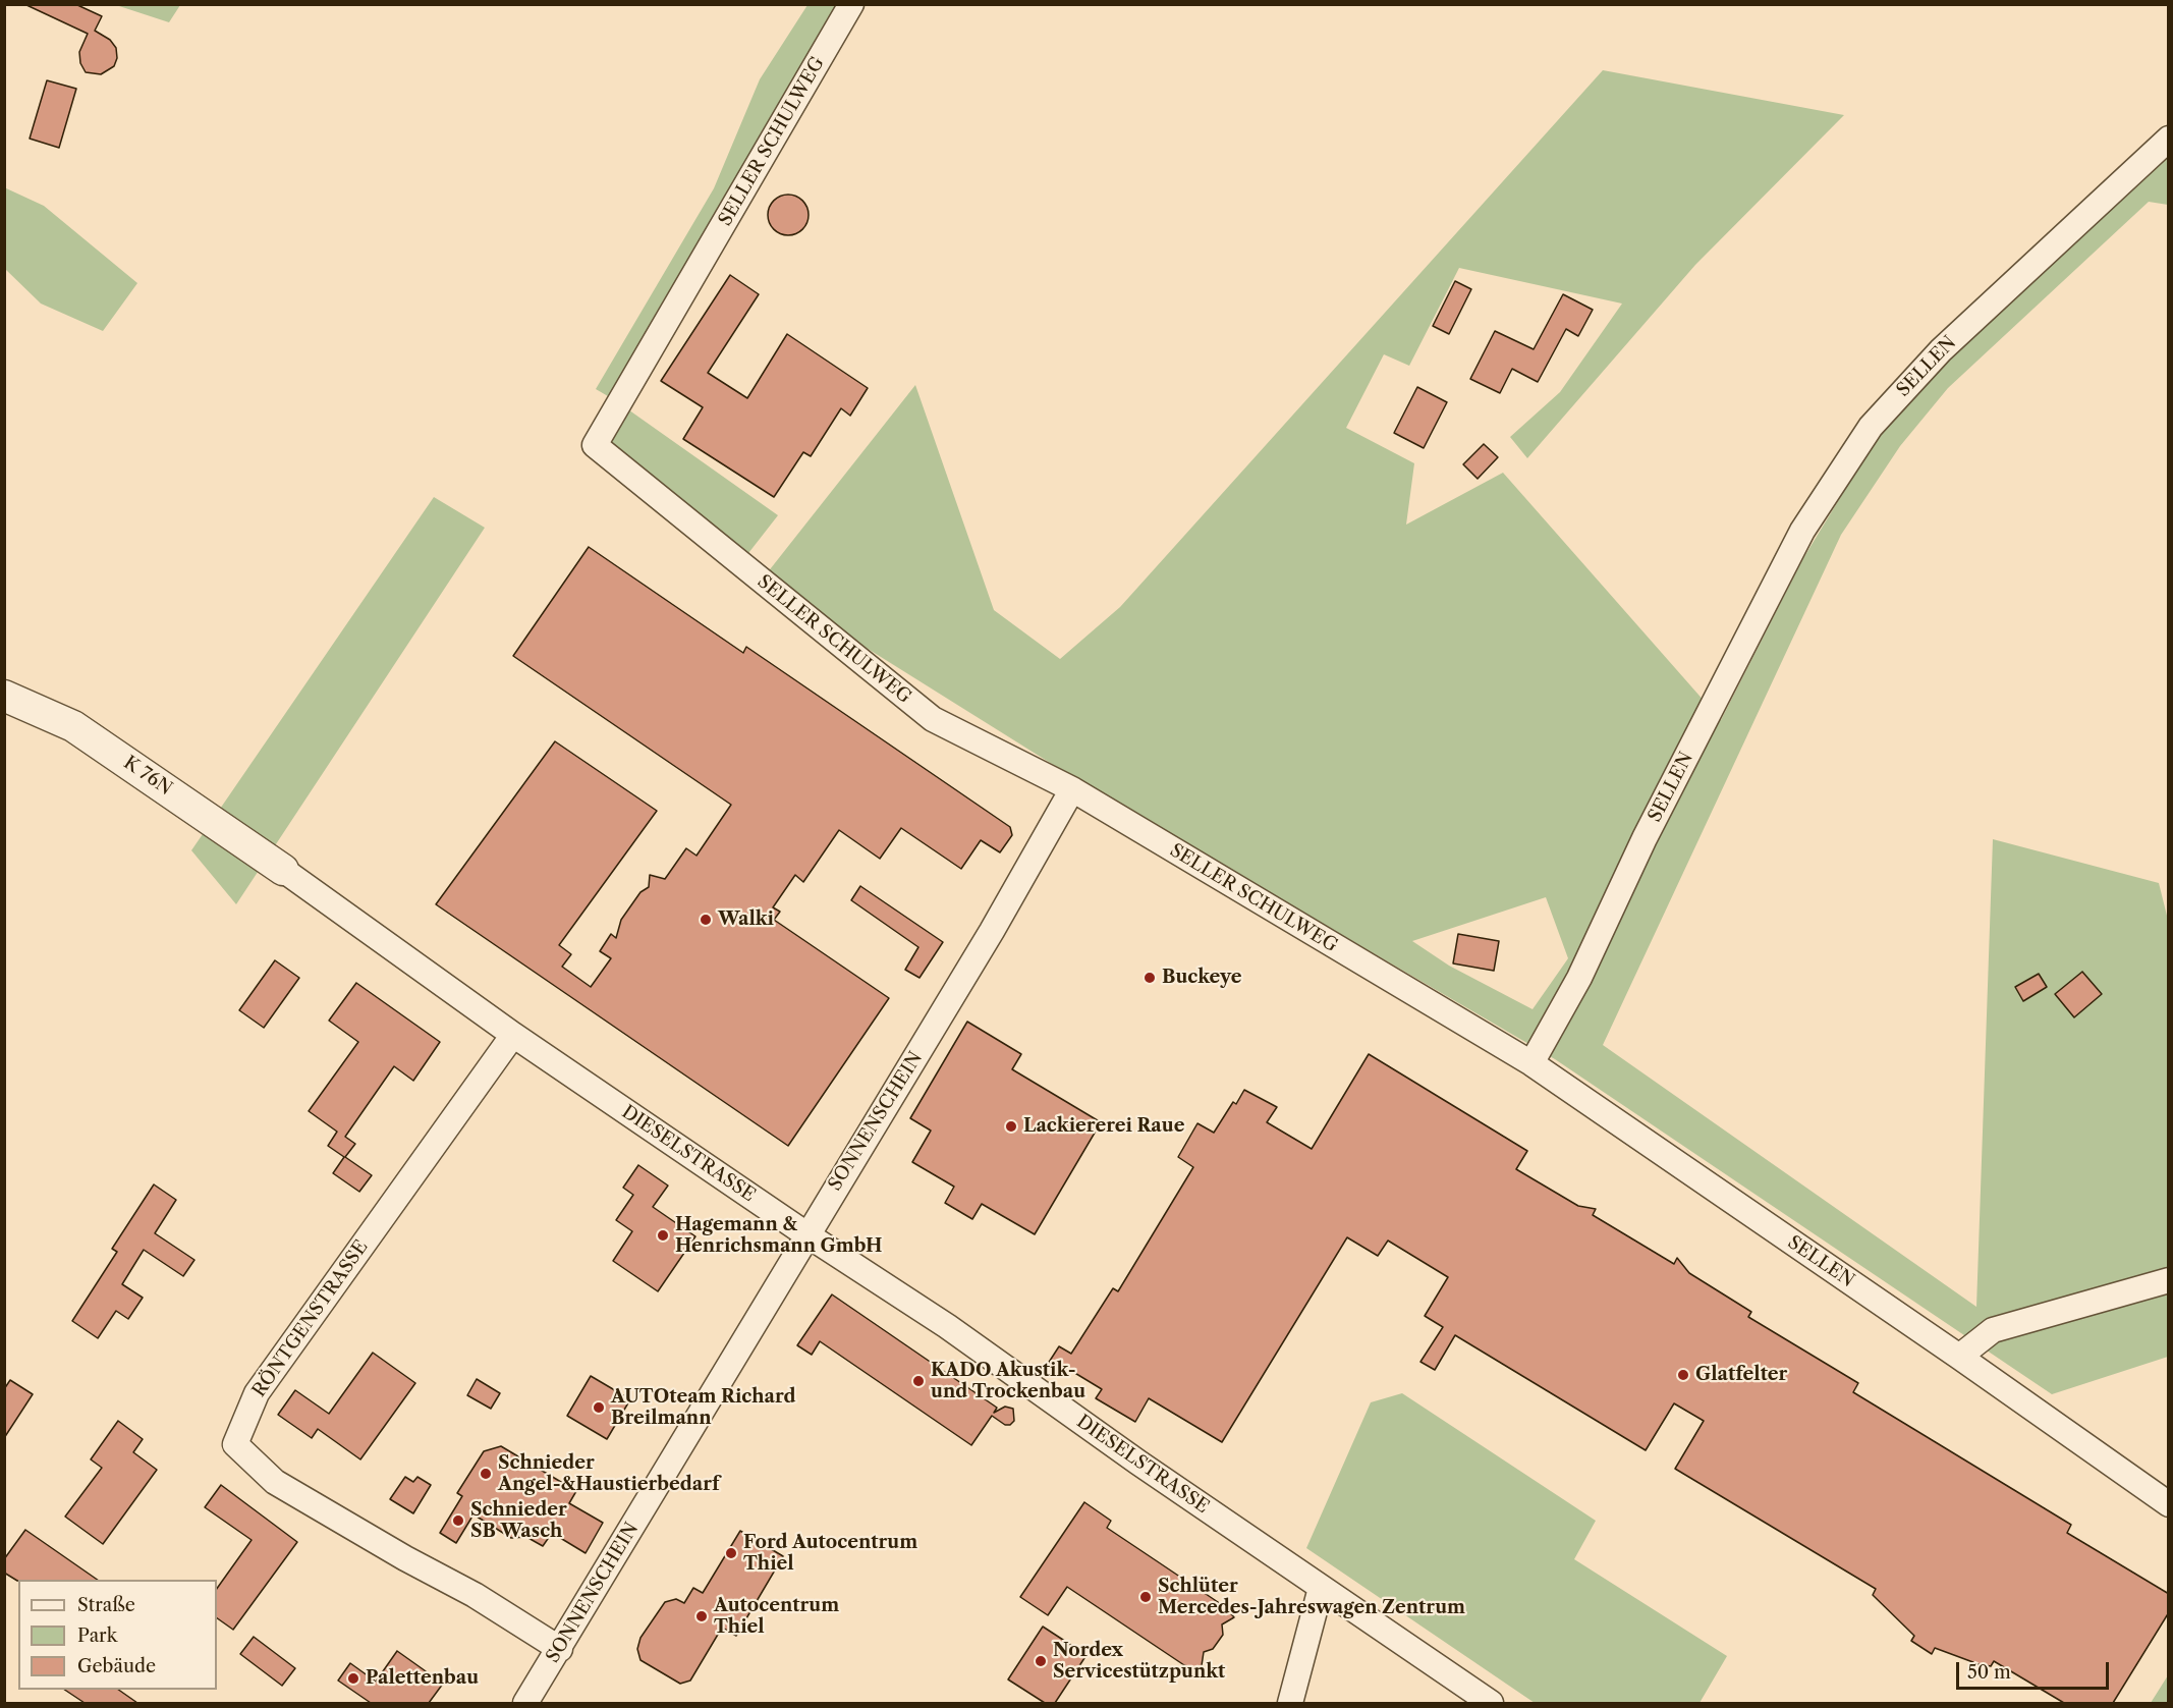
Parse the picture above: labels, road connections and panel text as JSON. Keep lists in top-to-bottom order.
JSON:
{
  "streets": {
    "street": [
      "SELLER SCHULWEG",
      "SELLEN",
      "K 76N",
      "SONNENSCHEIN",
      "DIESELSTRASSE",
      "RÖNTGENSTRASSE"
    ]
  },
  "crossings": [
    ["SELLER SCHULWEG", "SELLEN"],
    ["SELLER SCHULWEG", "SONNENSCHEIN"],
    ["K 76N", "DIESELSTRASSE"],
    ["SONNENSCHEIN", "DIESELSTRASSE"],
    ["SONNENSCHEIN", "RÖNTGENSTRASSE"],
    ["DIESELSTRASSE", "RÖNTGENSTRASSE"]
  ],
  "places": [
    "Walki",
    "Buckeye",
    "Lackiererei Raue",
    "Hagemann & Henrichsmann GmbH",
    "Glatfelter",
    "KADO Akustik- und Trockenbau",
    "AUTOteam Richard Breilmann",
    "Schnieder Angel-&Haustierbedarf",
    "Schnieder SB Wasch",
    "Ford Autocentrum Thiel",
    "Schlüter Mercedes-Jahreswagen Zentrum",
    "Autocentrum Thiel",
    "Nordex Servicestützpunkt",
    "Palettenbau"
  ],
  "legend": ["Straße", "Park", "Gebäude"],
  "scale_bar": "50 m"
}
